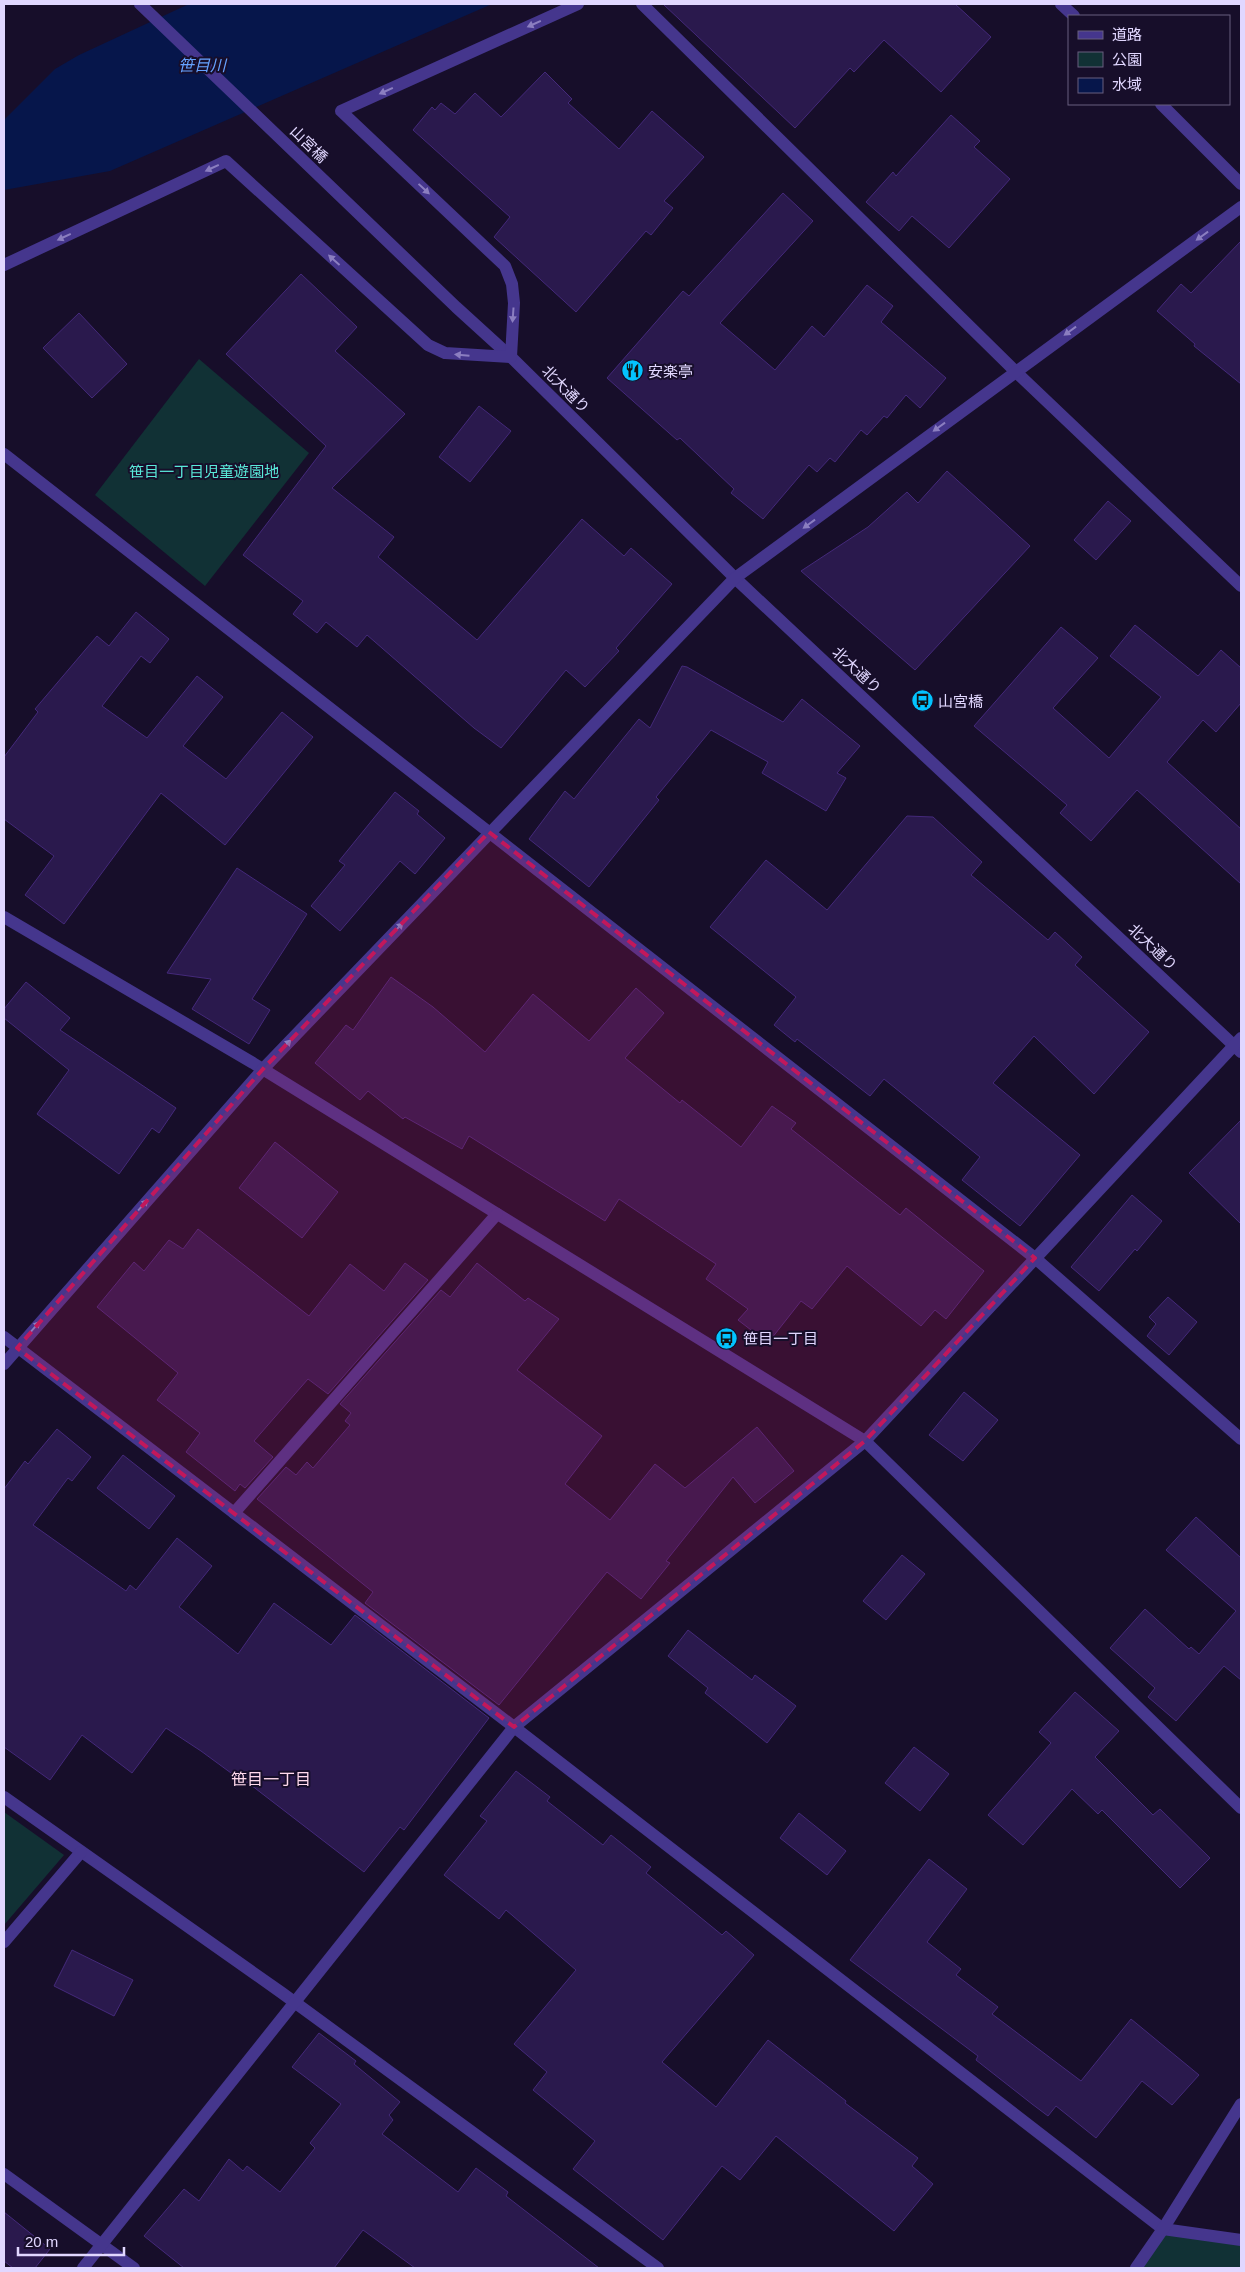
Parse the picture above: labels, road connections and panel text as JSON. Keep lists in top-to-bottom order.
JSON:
{
  "streets": {
    "street": ["山宮橋", "北大通り"]
  },
  "crossings": [
    ["山宮橋", "北大通り"]
  ],
  "districts": ["笹目一丁目"],
  "water": ["笹目川"],
  "parks": ["笹目一丁目児童遊園地"],
  "places": {
    "restaurant": ["安楽亭"],
    "bus stop": ["山宮橋", "笹目一丁目"]
  },
  "legend": ["道路", "公園", "水域"],
  "scale_bar": "20 m"
}
